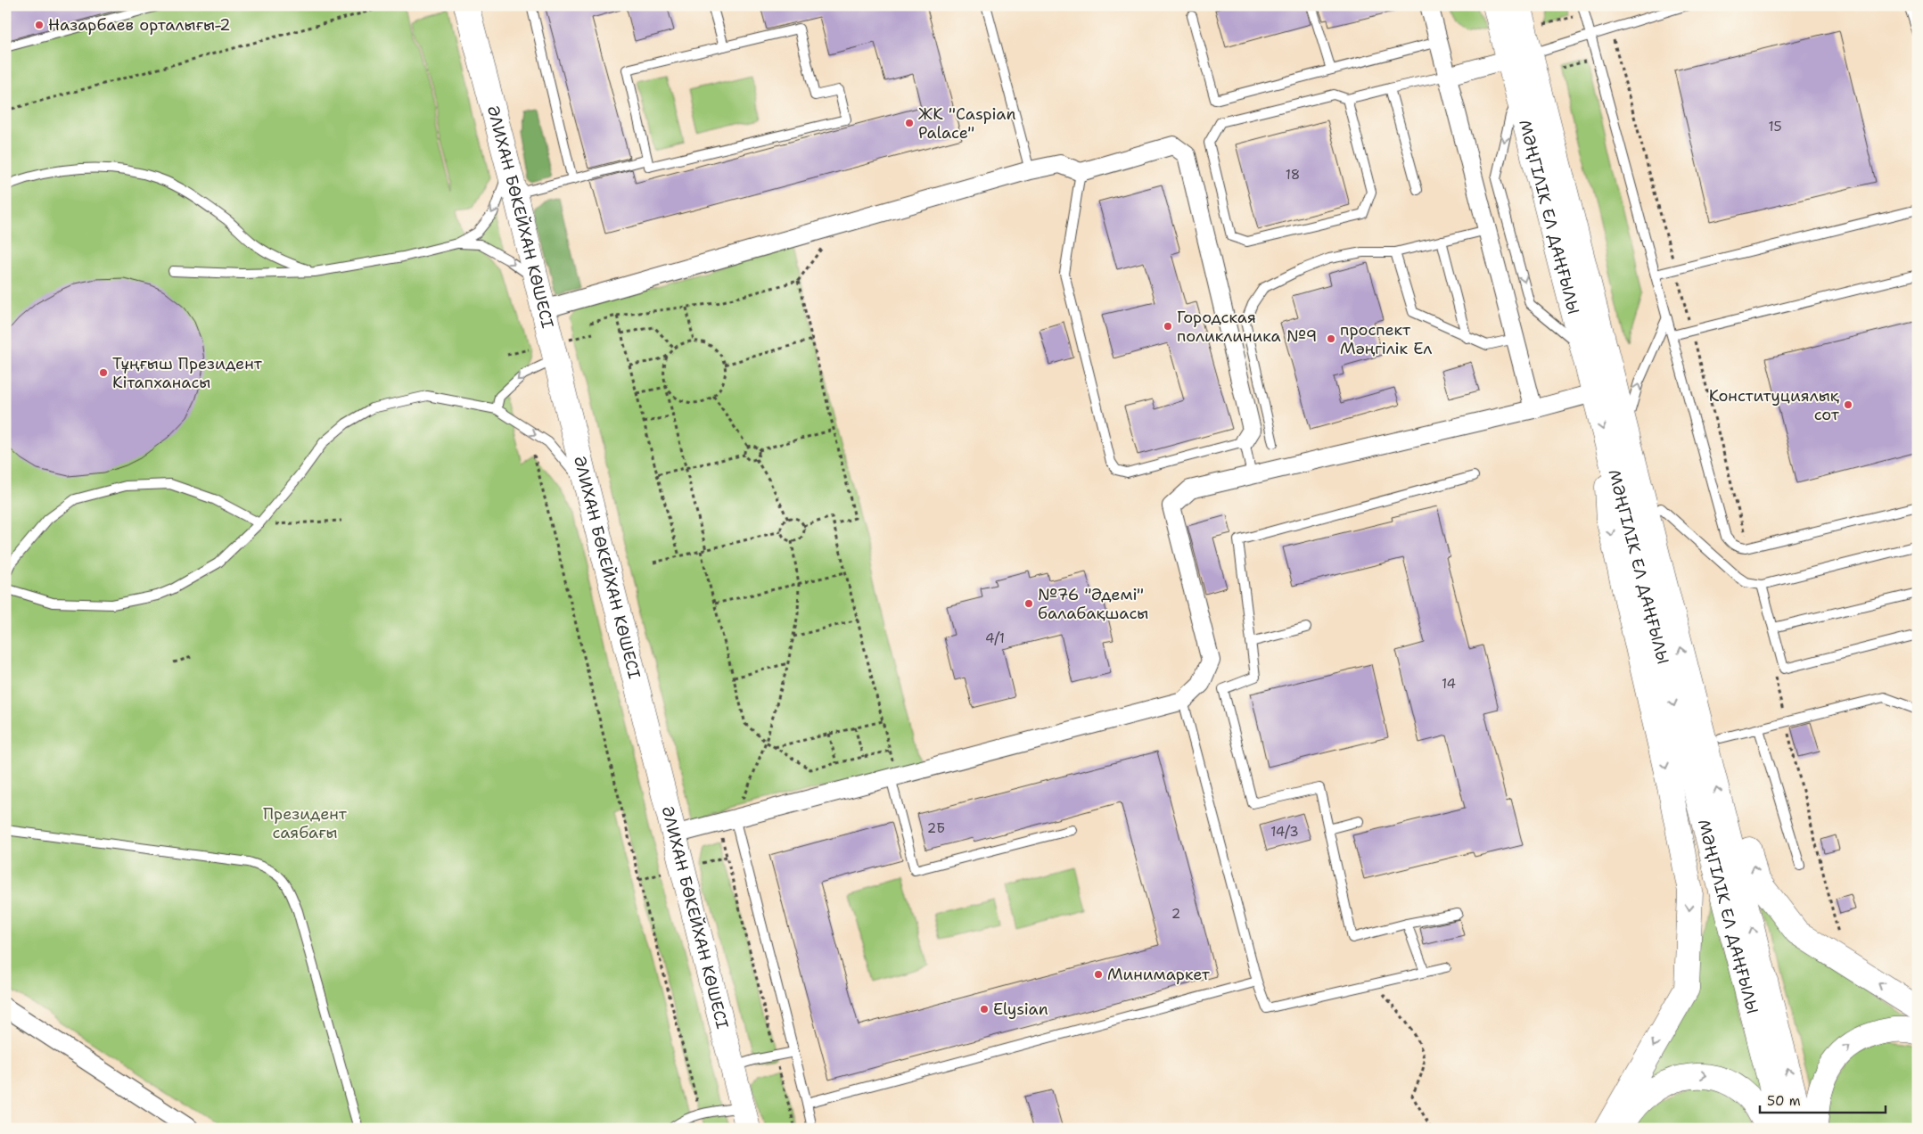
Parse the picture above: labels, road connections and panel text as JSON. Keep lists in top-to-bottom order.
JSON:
{
  "streets": {
    "main road": ["ӘЛИХАН БӨКЕЙХАН КӨШЕСІ", "МӘҢГІЛІК ЕЛ ДАҢҒЫЛЫ"]
  },
  "parks": ["Президент саябағы"],
  "places": [
    "Назарбаев орталығы-2",
    "ЖК \"Caspian Palace\"",
    "Городская поликлиника №9",
    "проспект Мәңгілік Ел",
    "Тұңғыш Президент Кітапханасы",
    "Конституциялық сот",
    "№76 \"Әдемі\" балабақшасы",
    "Минимаркет",
    "Elysian"
  ],
  "house_numbers": [
    "15",
    "18",
    "4/1",
    "14",
    "2Б",
    "14/3",
    "2"
  ],
  "scale_bar": "50 m"
}
